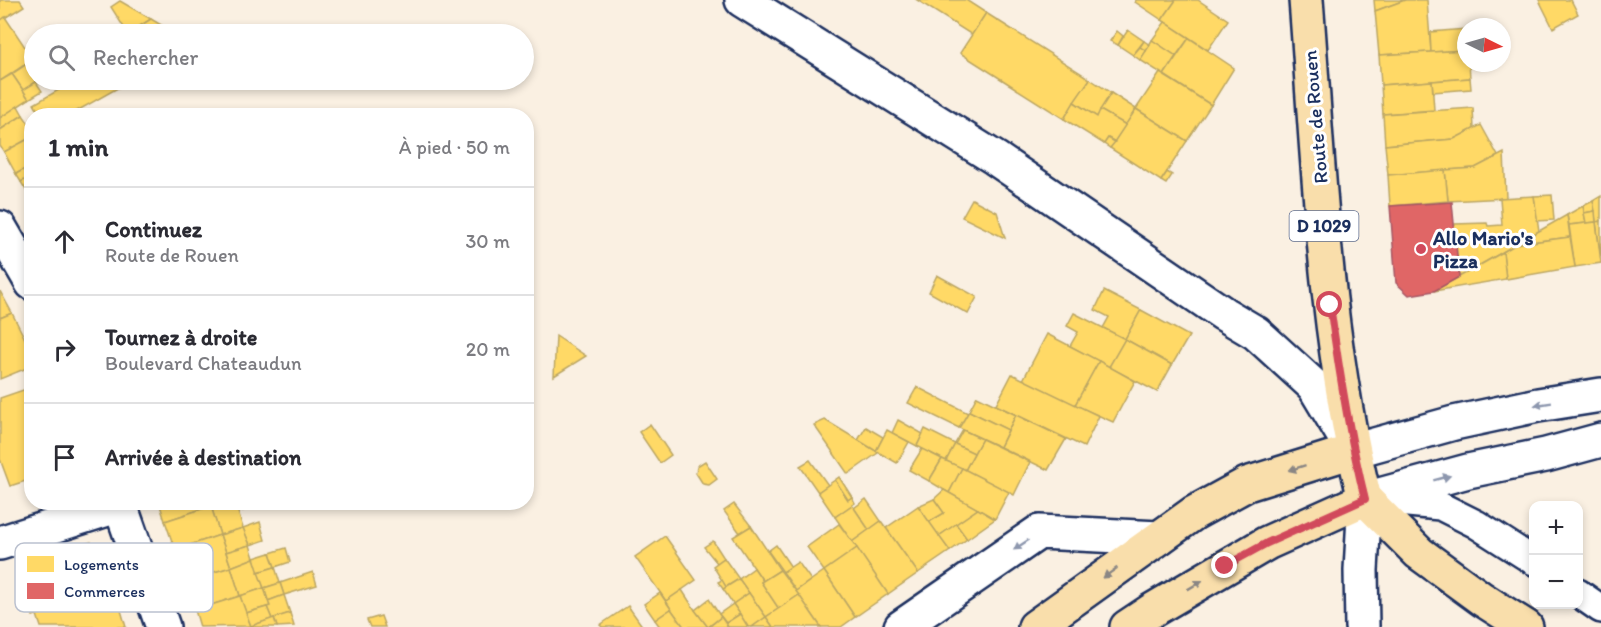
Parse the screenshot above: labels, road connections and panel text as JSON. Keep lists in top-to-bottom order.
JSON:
{
  "streets": {
    "main road": ["Route de Rouen", "D 1029"]
  },
  "places": ["Allo Mario's Pizza"],
  "legend": ["Logements", "Commerces"],
  "north": "right",
  "page": {
    "search": "Rechercher",
    "heading": ["1 min", "À pied · 50 m"],
    "list": [
      ["Continuez", "Route de Rouen", "30 m"],
      ["Tournez à droite", "Boulevard Chateaudun", "20 m"],
      "Arrivée à destination"
    ],
    "map_buttons": ["+", "−"]
  }
}
